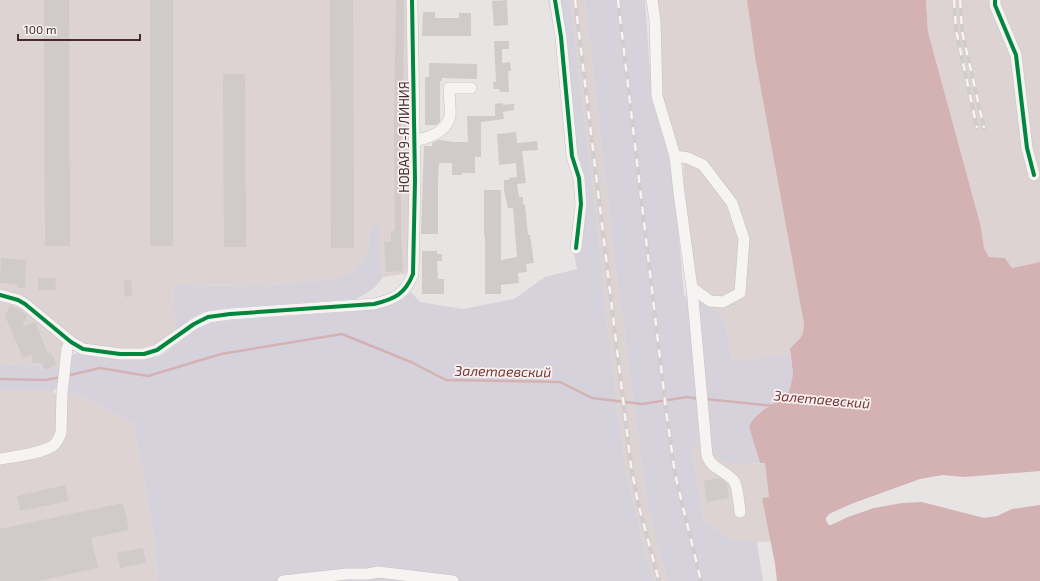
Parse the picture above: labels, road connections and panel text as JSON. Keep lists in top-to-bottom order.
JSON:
{
  "streets": {
    "street": ["НОВАЯ 9-Я ЛИНИЯ"]
  },
  "water": ["Залетаевский"],
  "scale_bar": "100 m"
}
